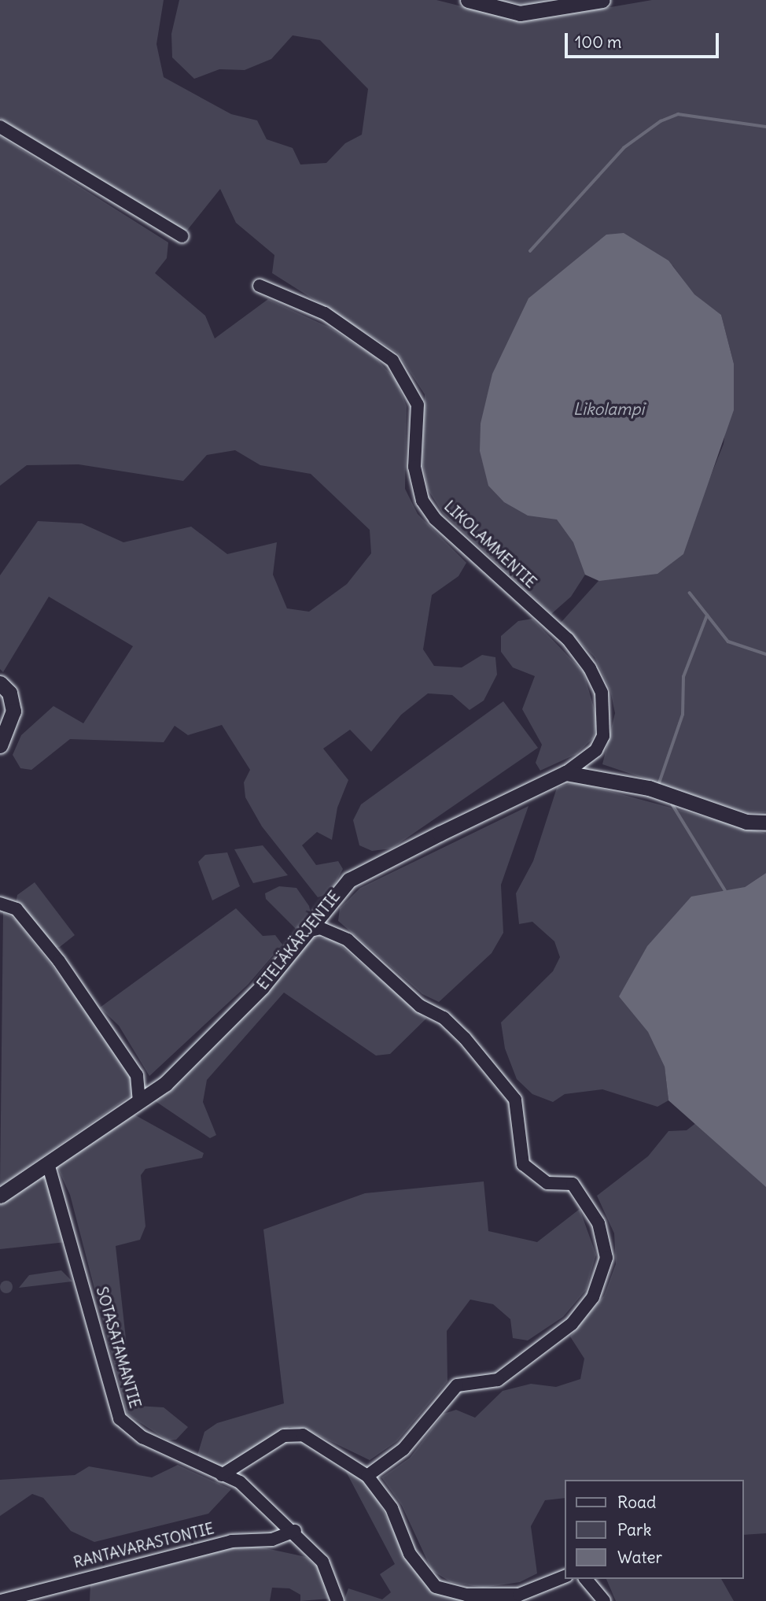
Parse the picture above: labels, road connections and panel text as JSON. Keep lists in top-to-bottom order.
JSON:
{
  "streets": {
    "street": [
      "LIKOLAMMENTIE",
      "ETELÄKÄRJENTIE",
      "SOTASATAMANTIE",
      "RANTAVARASTONTIE"
    ]
  },
  "crossings": [
    ["LIKOLAMMENTIE", "ETELÄKÄRJENTIE"],
    ["ETELÄKÄRJENTIE", "SOTASATAMANTIE"],
    ["SOTASATAMANTIE", "RANTAVARASTONTIE"]
  ],
  "water": ["Likolampi"],
  "legend": ["Road", "Park", "Water"],
  "scale_bar": "100 m"
}
